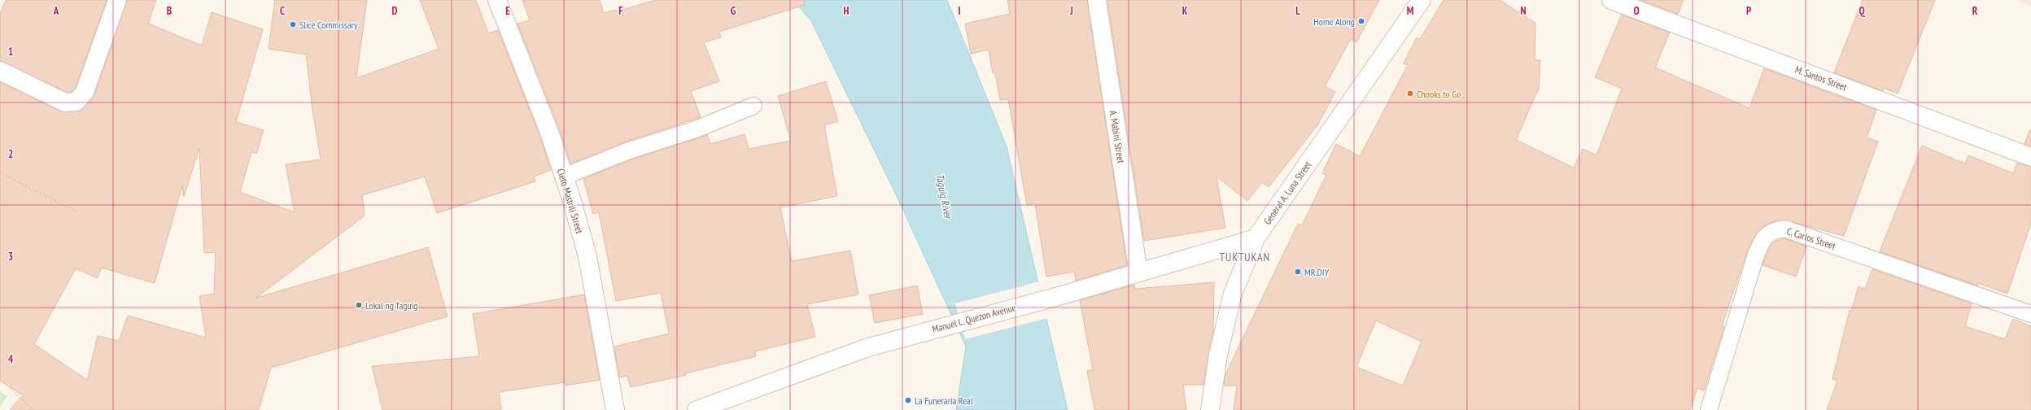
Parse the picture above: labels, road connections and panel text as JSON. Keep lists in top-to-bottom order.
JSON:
{
  "streets": {
    "street": [
      "M. Santos Street",
      "A. Mabini Street",
      "General A. Luna Street",
      "Cleto Mastrili Street",
      "Manuel L. Quezon Avenue"
    ],
    "lane": ["C. Carlos Street"]
  },
  "crossings": [
    ["A. Mabini Street", "Manuel L. Quezon Avenue"],
    ["General A. Luna Street", "Manuel L. Quezon Avenue"]
  ],
  "districts": ["TUKTUKAN"],
  "water": ["Taguig River"],
  "places": [
    "Home Along",
    "Slice Commissary",
    "Chooks to Go",
    "MR.DIY",
    "Lokal ng Taguig",
    "La Funeraria Real"
  ],
  "grid": {
    "columns": [
      "A",
      "B",
      "C",
      "D",
      "E",
      "F",
      "G",
      "H",
      "I",
      "J",
      "K",
      "L",
      "M",
      "N",
      "O",
      "P",
      "Q",
      "R"
    ],
    "rows": [
      "1",
      "2",
      "3",
      "4"
    ]
  }
}
